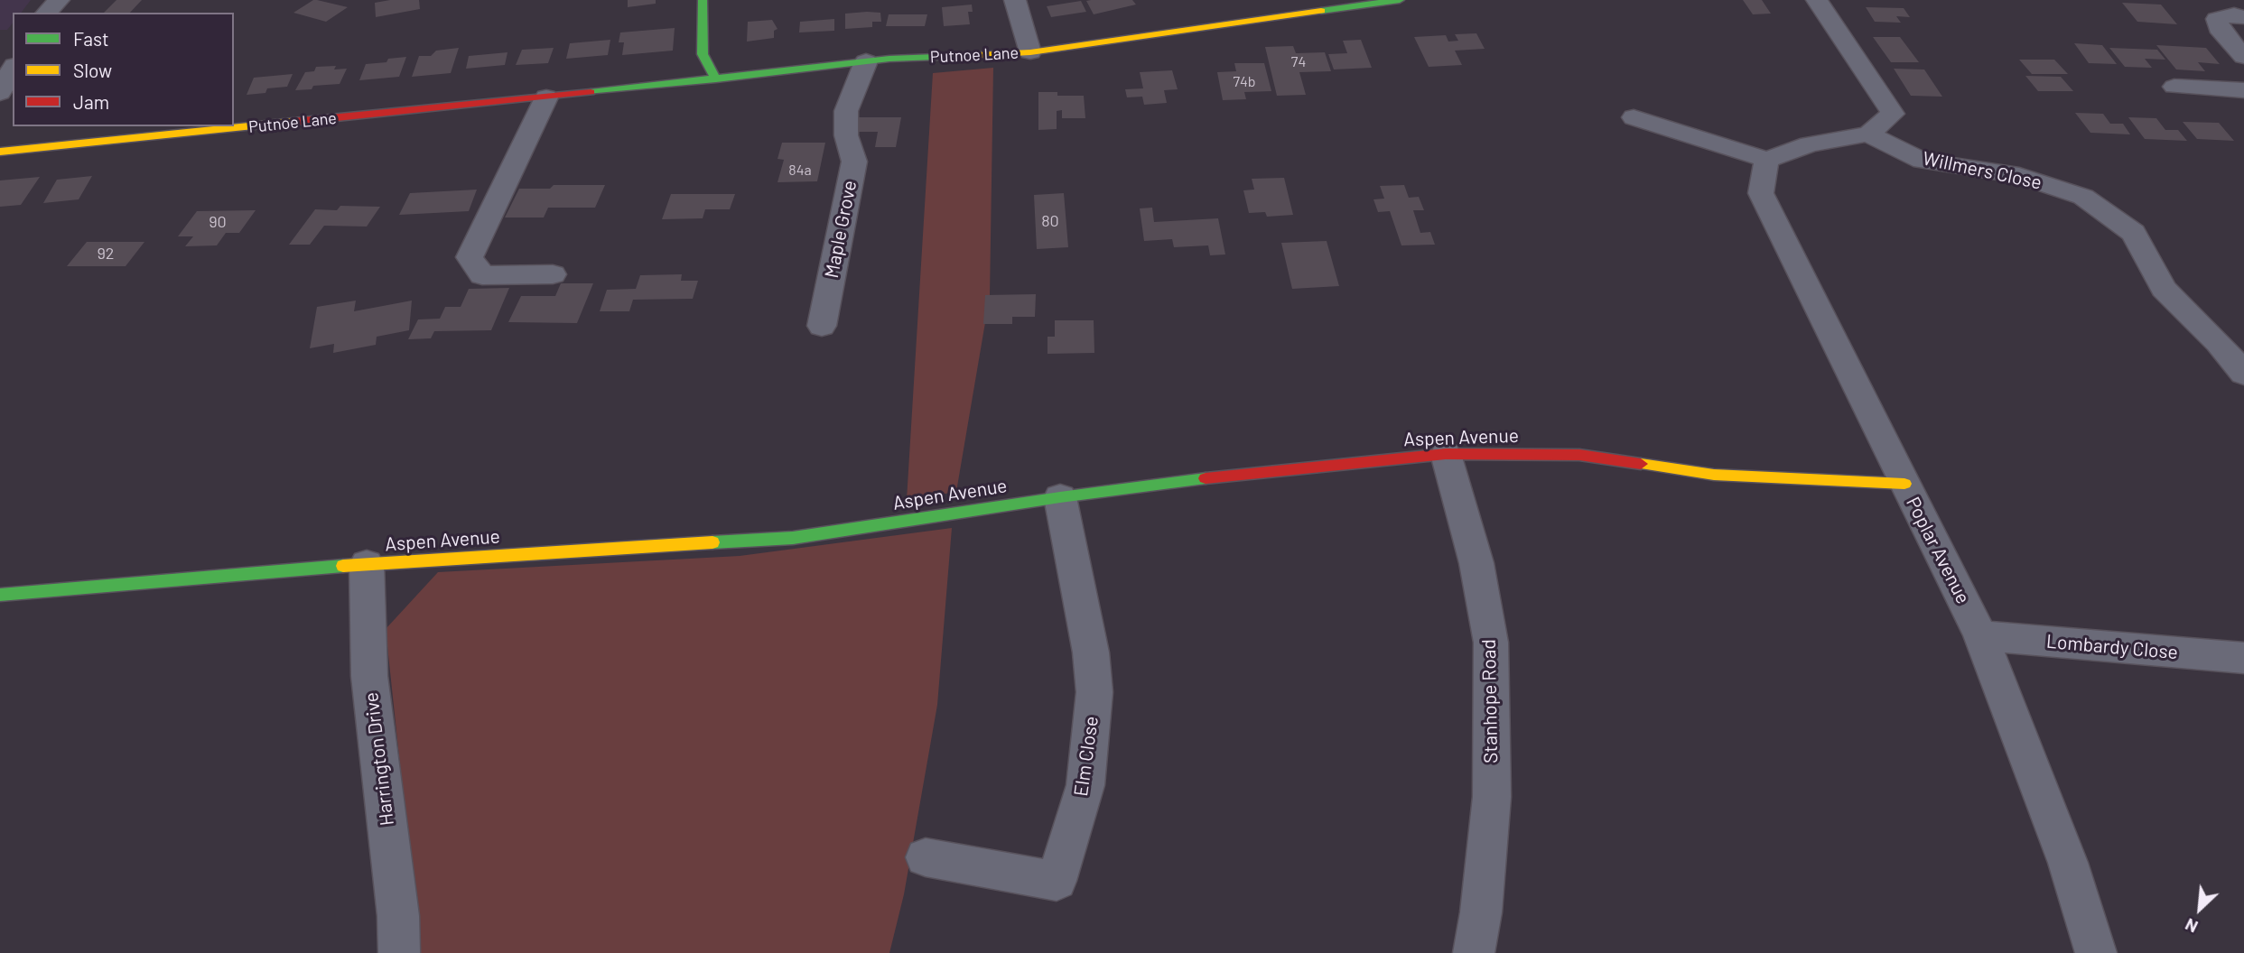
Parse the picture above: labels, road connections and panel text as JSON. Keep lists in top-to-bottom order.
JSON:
{
  "streets": {
    "street": [
      "Putnoe Lane",
      "Willmers Close",
      "Maple Grove",
      "Aspen Avenue",
      "Poplar Avenue",
      "Lombardy Close",
      "Stanhope Road",
      "Elm Close",
      "Harrington Drive"
    ]
  },
  "crossings": [
    ["Putnoe Lane", "Maple Grove"],
    ["Aspen Avenue", "Poplar Avenue"],
    ["Aspen Avenue", "Stanhope Road"],
    ["Aspen Avenue", "Elm Close"],
    ["Aspen Avenue", "Harrington Drive"],
    ["Poplar Avenue", "Lombardy Close"]
  ],
  "house_numbers": [
    "74",
    "74b",
    "84a",
    "80",
    "90",
    "92"
  ],
  "legend": ["Fast", "Slow", "Jam"],
  "north": "bottom left"
}
